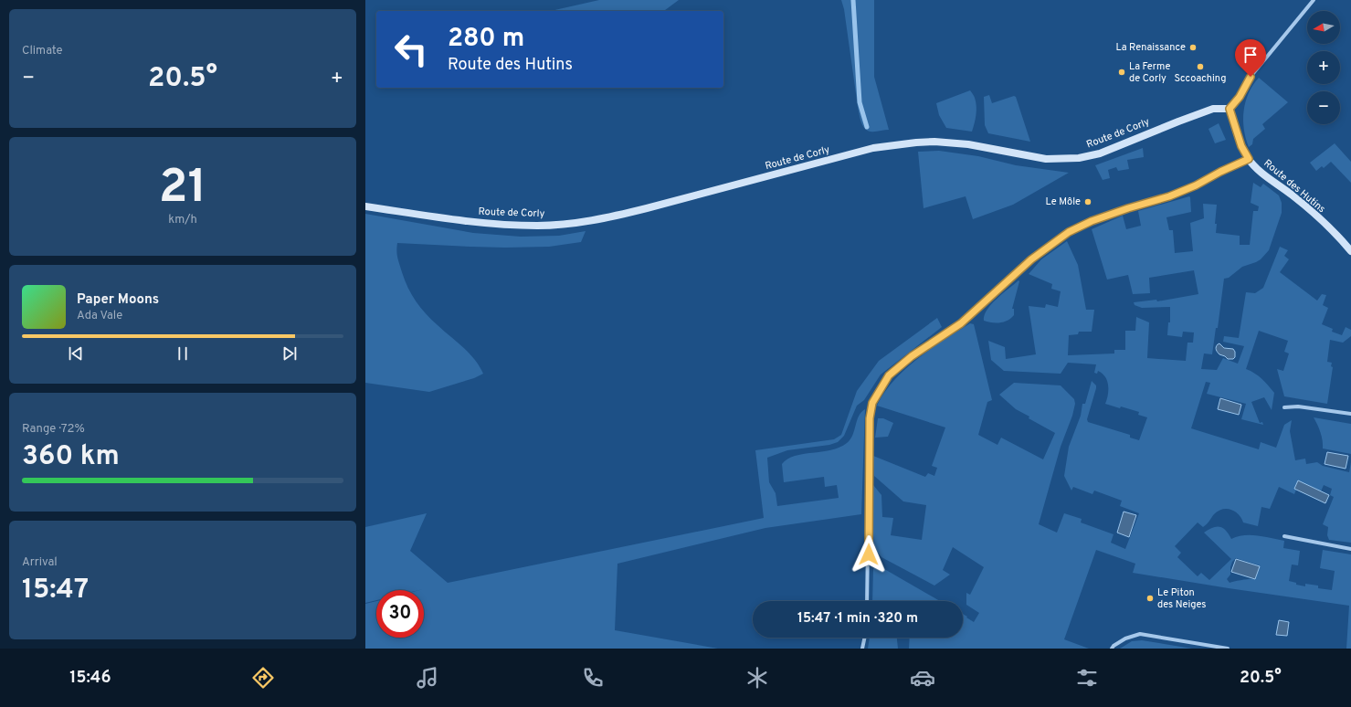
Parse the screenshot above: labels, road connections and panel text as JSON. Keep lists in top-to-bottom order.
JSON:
{
  "streets": {
    "street": ["Route de Corly", "Route des Hutins"]
  },
  "crossings": [
    ["Route de Corly", "Route des Hutins"]
  ],
  "places": [
    "La Renaissance",
    "Sccoaching",
    "La Ferme de Corly",
    "Le Môle",
    "Le Piton des Neiges"
  ],
  "north": "left",
  "page": {
    "tile": [
      "Climate",
      ["21", "km/h"],
      ["Range · 72%", "360 km"],
      ["Arrival", "15:47"]
    ],
    "map_buttons": ["+", "−"],
    "turn": ["280 m", "Route des Hutins"],
    "heat": ["−", "20.5°", "+"],
    "song": ["Paper Moons", "Ada Vale"],
    "limit": "30",
    "trip": "15:47 · 1 min · 320 m",
    "tabs": ["15:46", "20.5°"]
  }
}
